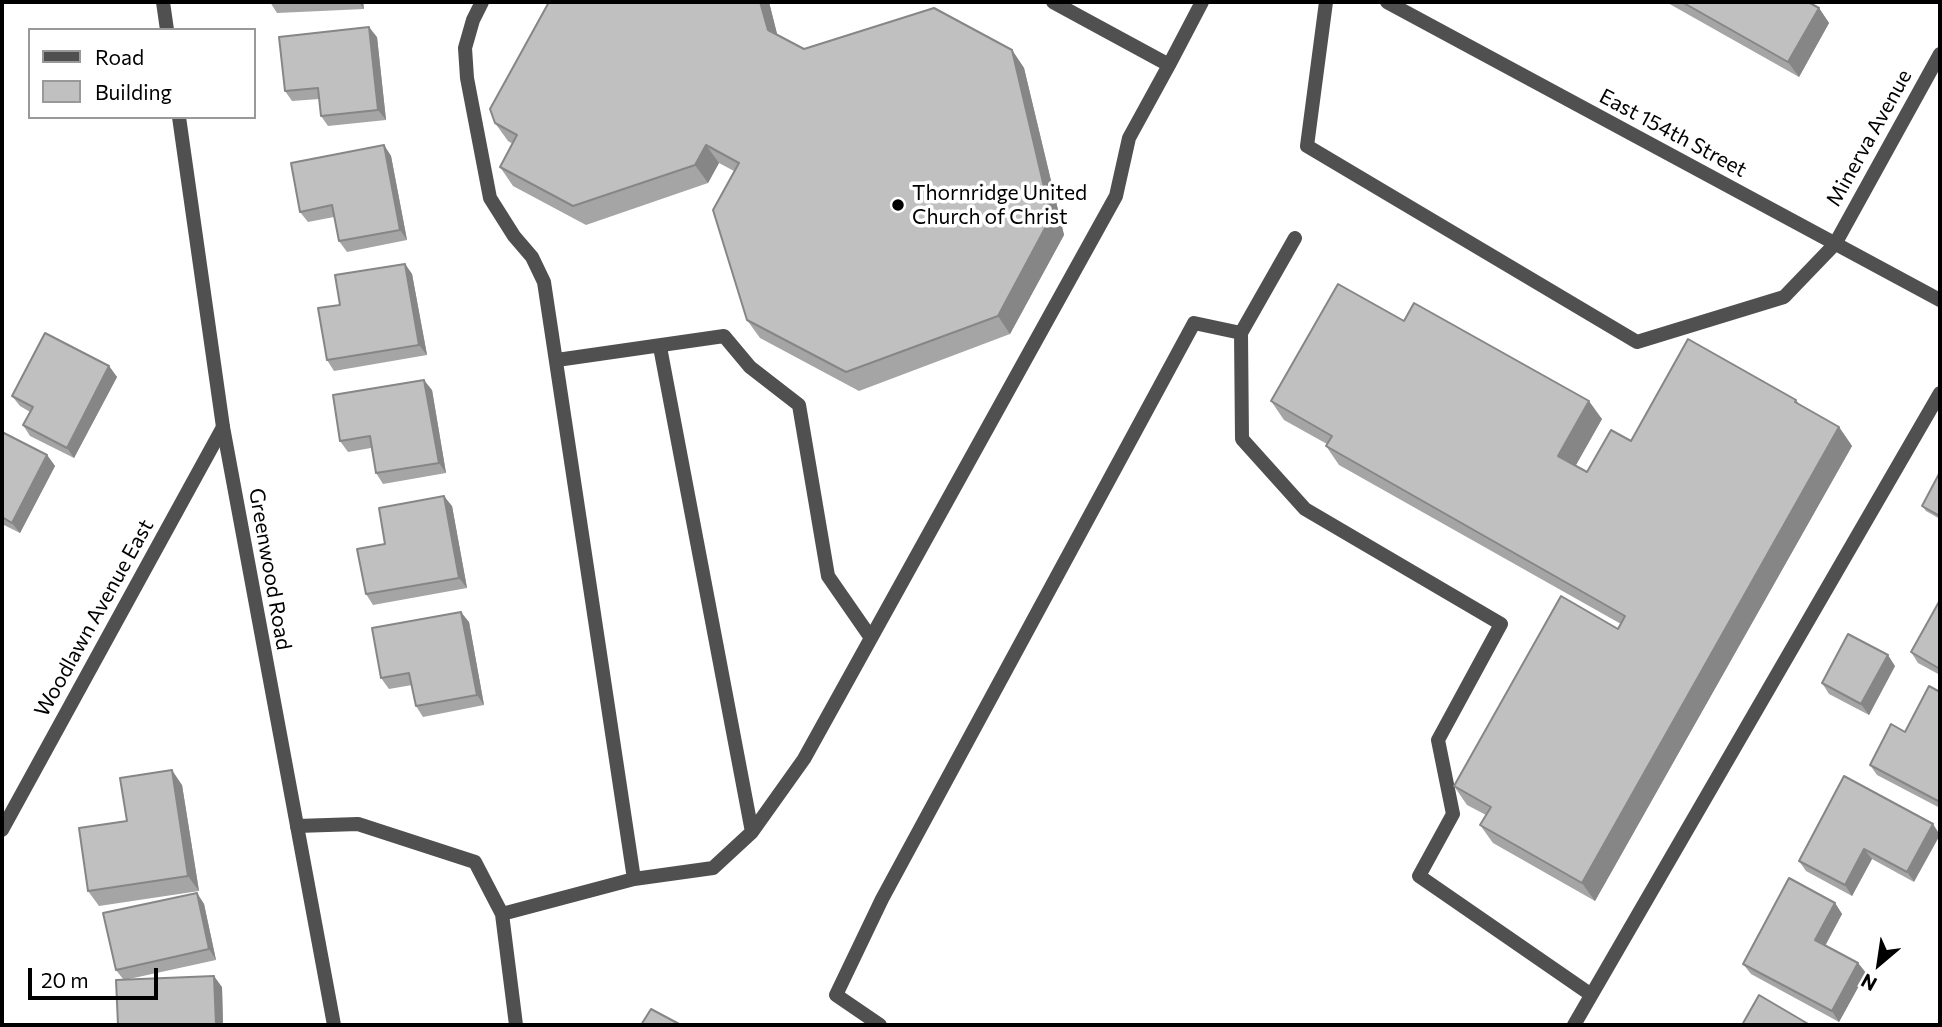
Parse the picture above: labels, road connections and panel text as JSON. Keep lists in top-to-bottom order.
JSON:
{
  "streets": {
    "street": [
      "East 154th Street",
      "Minerva Avenue",
      "Greenwood Road",
      "Woodlawn Avenue East"
    ]
  },
  "crossings": [
    ["East 154th Street", "Minerva Avenue"],
    ["Greenwood Road", "Woodlawn Avenue East"]
  ],
  "places": ["Thornridge United Church of Christ"],
  "legend": ["Road", "Building"],
  "scale_bar": "20 m",
  "north": "bottom left"
}
